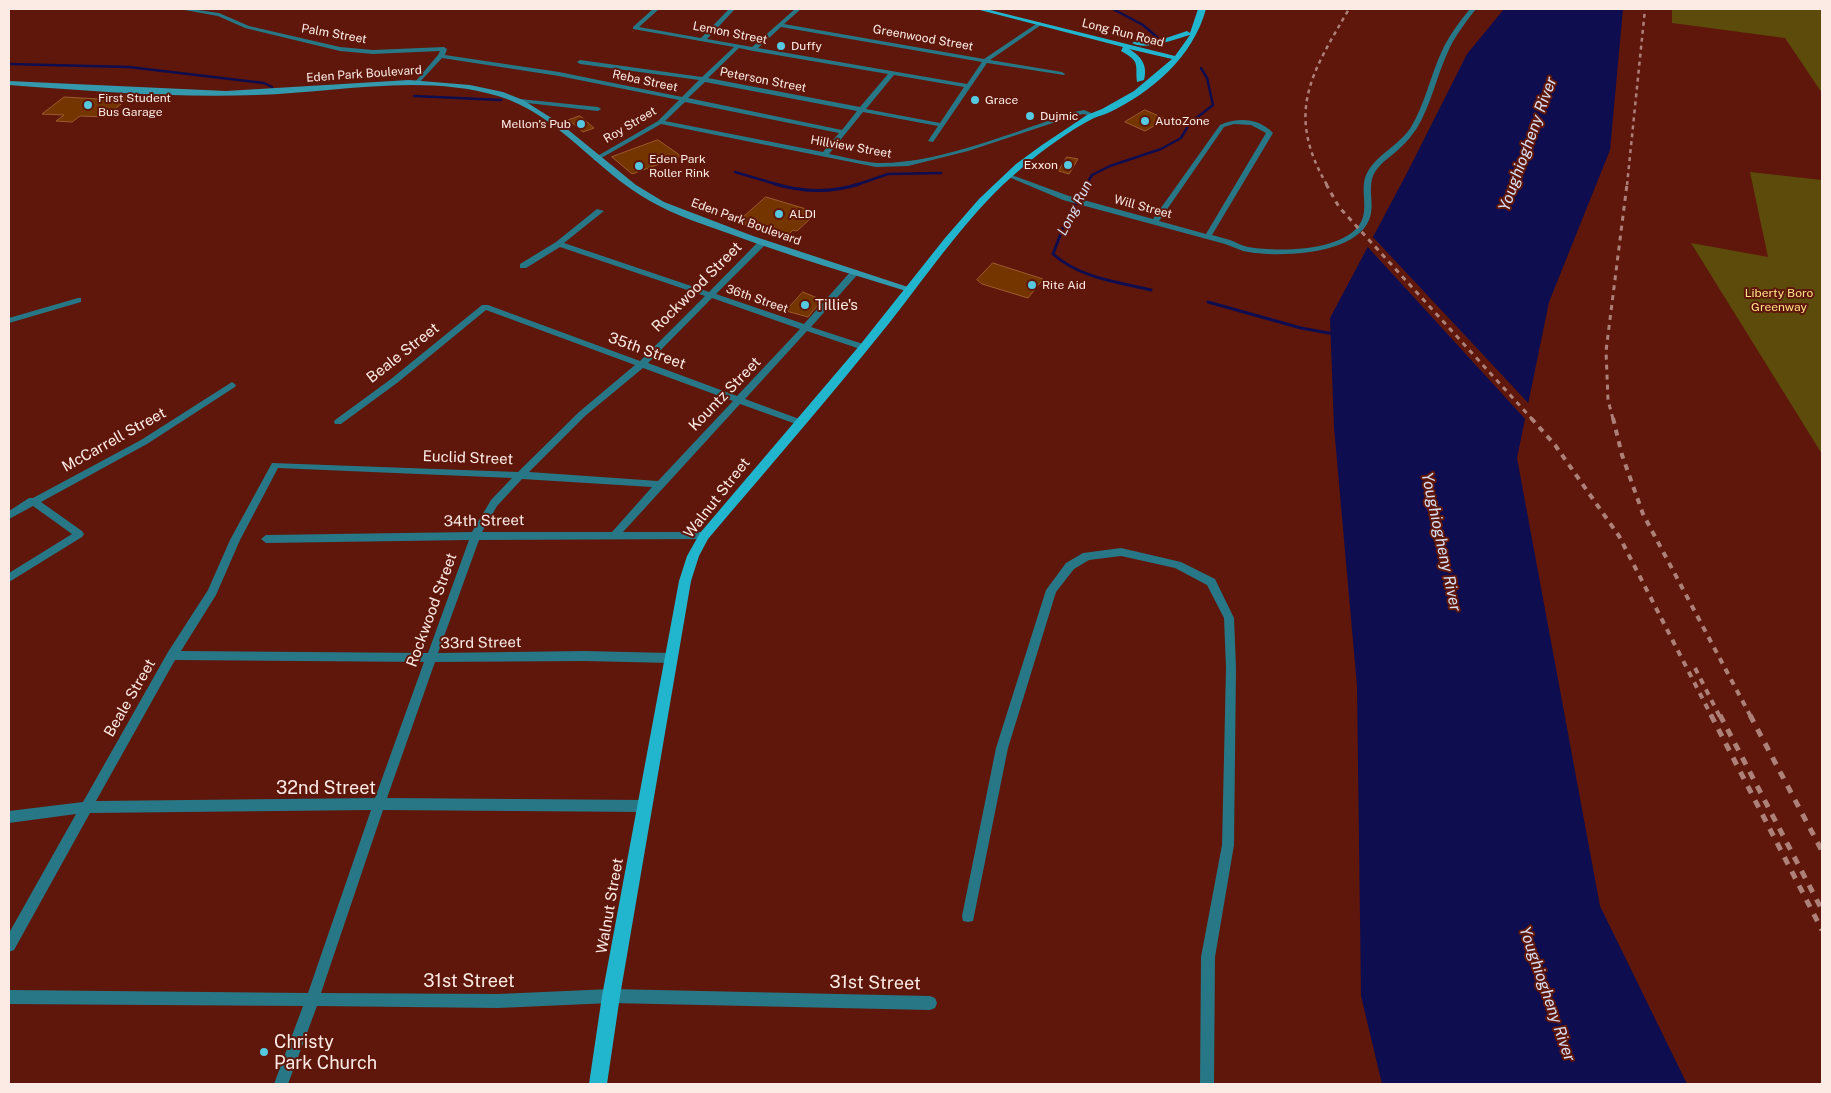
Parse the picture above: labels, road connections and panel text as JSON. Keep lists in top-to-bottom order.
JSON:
{
  "streets": {
    "main road": ["Long Run Road", "Eden Park Boulevard", "Walnut Street"],
    "street": [
      "Lemon Street",
      "Palm Street",
      "Greenwood Street",
      "Peterson Street",
      "Reba Street",
      "Roy Street",
      "Hillview Street",
      "Will Street",
      "Rockwood Street",
      "36th Street",
      "35th Street",
      "Beale Street",
      "Kountz Street",
      "McCarrell Street",
      "Euclid Street",
      "34th Street",
      "33rd Street",
      "32nd Street",
      "31st Street"
    ]
  },
  "crossings": [
    ["Lemon Street", "Roy Street"],
    ["Long Run Road", "Walnut Street"],
    ["Palm Street", "Reba Street"],
    ["Eden Park Boulevard", "Roy Street"],
    ["Eden Park Boulevard", "Rockwood Street"],
    ["Eden Park Boulevard", "Kountz Street"],
    ["Eden Park Boulevard", "Walnut Street"],
    ["Peterson Street", "Roy Street"],
    ["Reba Street", "Roy Street"],
    ["Roy Street", "Hillview Street"],
    ["Hillview Street", "Walnut Street"],
    ["Will Street", "Walnut Street"],
    ["Rockwood Street", "36th Street"],
    ["Rockwood Street", "35th Street"],
    ["Rockwood Street", "Euclid Street"],
    ["Rockwood Street", "34th Street"],
    ["Rockwood Street", "33rd Street"],
    ["Rockwood Street", "32nd Street"],
    ["Rockwood Street", "31st Street"],
    ["36th Street", "Kountz Street"],
    ["36th Street", "Walnut Street"],
    ["35th Street", "Beale Street"],
    ["35th Street", "Kountz Street"],
    ["35th Street", "Walnut Street"],
    ["Beale Street", "Euclid Street"],
    ["Beale Street", "33rd Street"],
    ["Beale Street", "32nd Street"],
    ["Kountz Street", "Euclid Street"],
    ["Kountz Street", "34th Street"],
    ["Walnut Street", "34th Street"],
    ["Walnut Street", "33rd Street"],
    ["Walnut Street", "32nd Street"],
    ["Walnut Street", "31st Street"]
  ],
  "water": ["Youghiogheny River", "Long Run"],
  "parks": ["Liberty Boro Greenway"],
  "places": [
    "Duffy",
    "Grace",
    "First Student Bus Garage",
    "Dujmic",
    "AutoZone",
    "Mellon's Pub",
    "Exxon",
    "Eden Park Roller Rink",
    "ALDI",
    "Rite Aid",
    "Tillie's",
    "Christy Park Church"
  ]
}
